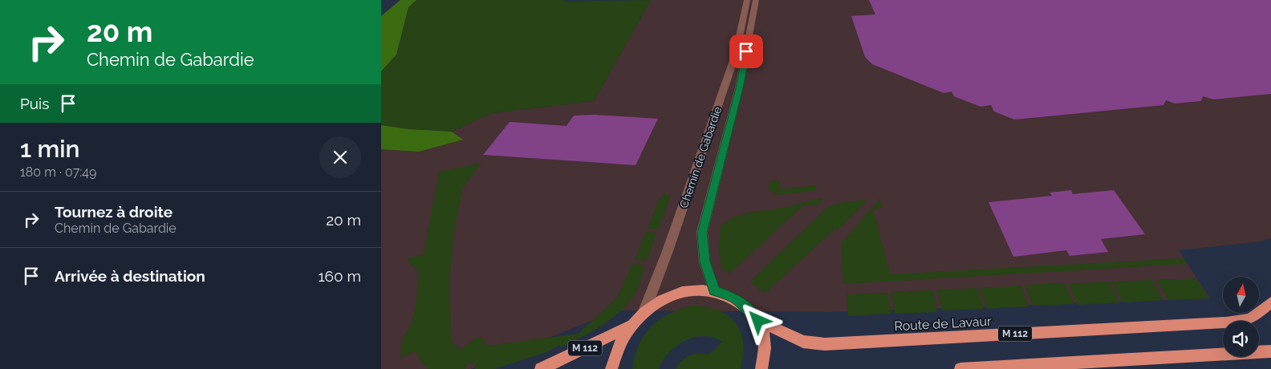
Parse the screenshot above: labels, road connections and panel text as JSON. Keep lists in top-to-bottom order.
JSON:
{
  "streets": {
    "main road": ["Route de Lavaur", "M 112"],
    "street": ["Chemin de Gabardie"]
  },
  "north": "top",
  "page": {
    "turn": ["20 m", "Chemin de Gabardie"],
    "then": "Puis",
    "heading": ["1 min", "180 m · 07:49"],
    "list": [
      {
        "name": "Tournez à droite",
        "note": "Chemin de Gabardie",
        "value": "20 m"
      },
      {
        "name": "Arrivée à destination",
        "value": "160 m"
      }
    ]
  }
}
